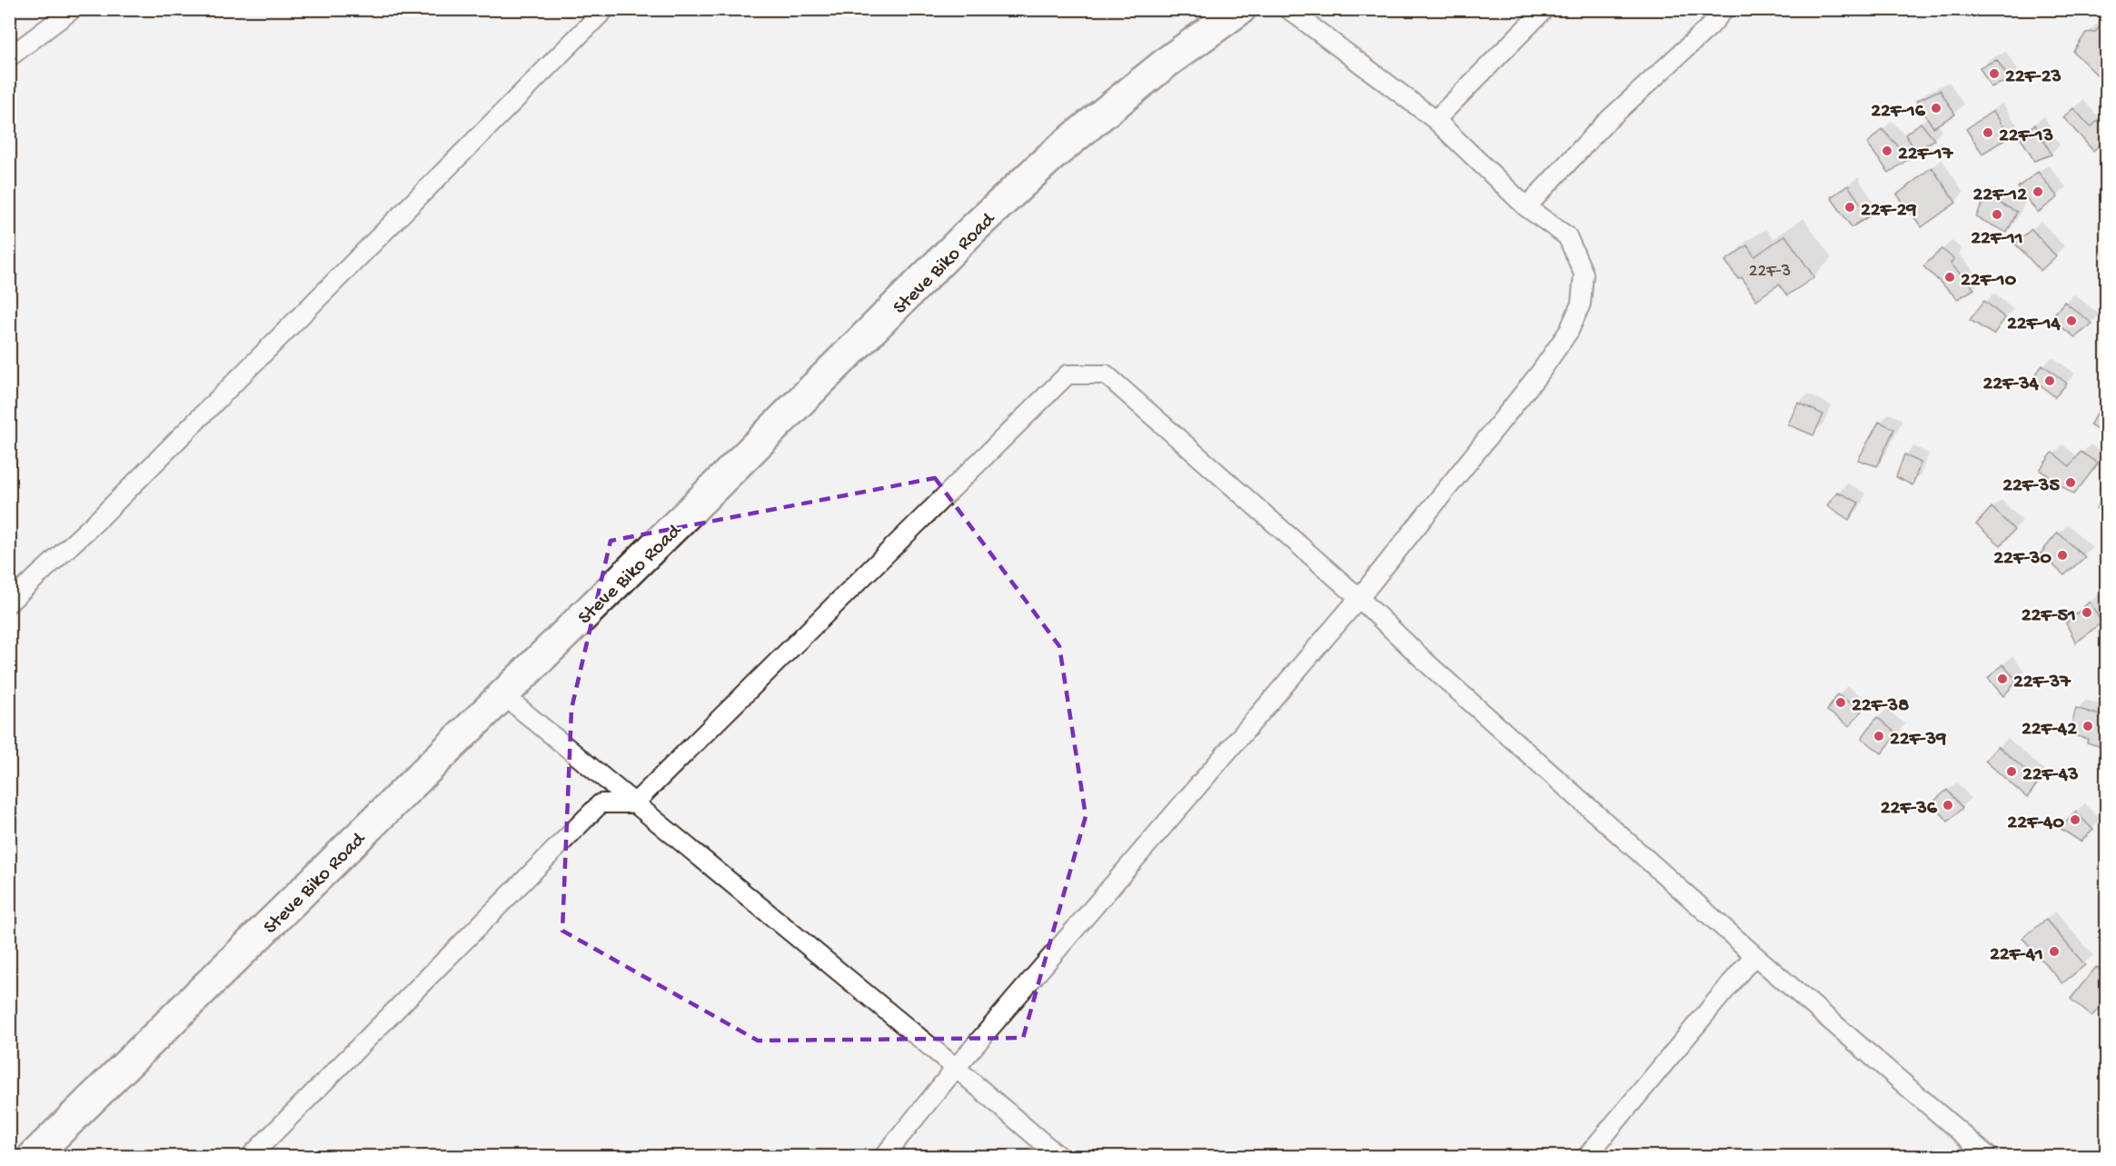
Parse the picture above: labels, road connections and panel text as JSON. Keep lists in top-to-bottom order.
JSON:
{
  "streets": {
    "street": ["Steve Biko Road"]
  },
  "places": [
    "22F-23",
    "22F-16",
    "22F-13",
    "22F-17",
    "22F-12",
    "22F-29",
    "22F-11",
    "22F-10",
    "22F-14",
    "22F-34",
    "22F-35",
    "22F-30",
    "22F-51",
    "22F-37",
    "22F-38",
    "22F-42",
    "22F-39",
    "22F-43",
    "22F-36",
    "22F-40",
    "22F-41"
  ],
  "house_numbers": ["22F-3"]
}
